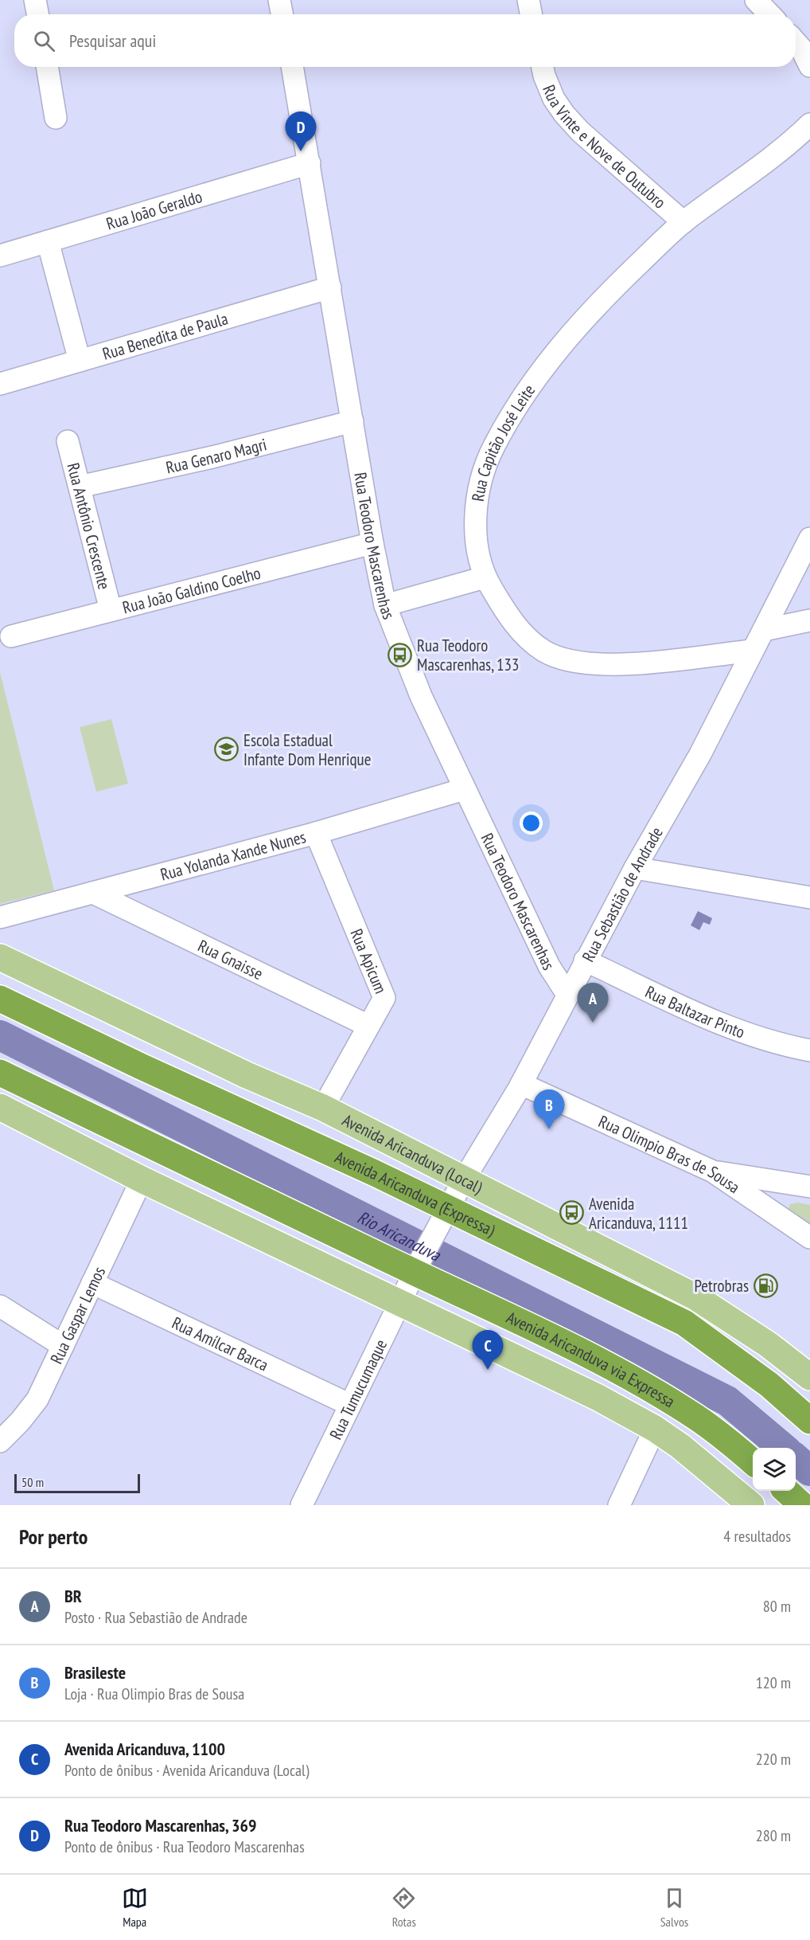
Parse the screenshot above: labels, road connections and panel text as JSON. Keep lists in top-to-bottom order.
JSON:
{
  "streets": {
    "highway": ["Avenida Aricanduva (Expressa)", "Avenida Aricanduva via Expressa"],
    "main road": ["Avenida Aricanduva (Local)"],
    "street": [
      "Rua Vinte e Nove de Outubro",
      "Rua João Geraldo",
      "Rua Benedita de Paula",
      "Rua Capitão José Leite",
      "Rua Genaro Magri",
      "Rua Antônio Crescente",
      "Rua Teodoro Mascarenhas",
      "Rua João Galdino Coelho",
      "Rua Yolanda Xande Nunes",
      "Rua Sebastião de Andrade",
      "Rua Gnaisse",
      "Rua Apicum",
      "Rua Baltazar Pinto",
      "Rua Olimpio Bras de Sousa",
      "Rua Gaspar Lemos",
      "Rua Amílcar Barca",
      "Rua Tumucumaque"
    ]
  },
  "crossings": [
    ["Rua Vinte e Nove de Outubro", "Rua Capitão José Leite"],
    ["Rua João Geraldo", "Rua Teodoro Mascarenhas"],
    ["Rua Benedita de Paula", "Rua Teodoro Mascarenhas"],
    ["Rua Capitão José Leite", "Rua Sebastião de Andrade"],
    ["Rua Genaro Magri", "Rua Antônio Crescente"],
    ["Rua Genaro Magri", "Rua Teodoro Mascarenhas"],
    ["Rua Antônio Crescente", "Rua João Galdino Coelho"],
    ["Rua Teodoro Mascarenhas", "Rua João Galdino Coelho"],
    ["Rua Teodoro Mascarenhas", "Rua Yolanda Xande Nunes"],
    ["Rua Teodoro Mascarenhas", "Rua Sebastião de Andrade"],
    ["Rua Yolanda Xande Nunes", "Rua Gnaisse"],
    ["Rua Yolanda Xande Nunes", "Rua Apicum"],
    ["Rua Sebastião de Andrade", "Rua Baltazar Pinto"],
    ["Rua Sebastião de Andrade", "Avenida Aricanduva (Local)"],
    ["Rua Sebastião de Andrade", "Rua Olimpio Bras de Sousa"],
    ["Rua Sebastião de Andrade", "Avenida Aricanduva (Expressa)"],
    ["Rua Sebastião de Andrade", "Avenida Aricanduva via Expressa"],
    ["Rua Sebastião de Andrade", "Rua Tumucumaque"],
    ["Rua Gnaisse", "Rua Apicum"],
    ["Rua Apicum", "Avenida Aricanduva (Local)"],
    ["Rua Gaspar Lemos", "Rua Amílcar Barca"],
    ["Rua Amílcar Barca", "Rua Tumucumaque"],
    ["Avenida Aricanduva via Expressa", "Rua Tumucumaque"]
  ],
  "water": ["Rio Aricanduva"],
  "places": {
    "bus stop": ["Rua Teodoro Mascarenhas, 133", "Avenida Aricanduva, 1111"],
    "school or university": ["Escola Estadual Infante Dom Henrique"],
    "fuel station": ["Petrobras"]
  },
  "scale_bar": "50 m",
  "page": {
    "search": "Pesquisar aqui",
    "pins": [
      "D",
      "A",
      "B",
      "C"
    ],
    "scale": "50 m",
    "heading": ["Por perto", "4 resultados"],
    "list": [
      {
        "mark": "A",
        "name": "BR",
        "note": "Posto · Rua Sebastião de Andrade",
        "value": "80 m"
      },
      {
        "mark": "B",
        "name": "Brasileste",
        "note": "Loja · Rua Olimpio Bras de Sousa",
        "value": "120 m"
      },
      {
        "mark": "C",
        "name": "Avenida Aricanduva, 1100",
        "note": "Ponto de ônibus · Avenida Aricanduva (Local)",
        "value": "220 m"
      },
      {
        "mark": "D",
        "name": "Rua Teodoro Mascarenhas, 369",
        "note": "Ponto de ônibus · Rua Teodoro Mascarenhas",
        "value": "280 m"
      }
    ],
    "nav": ["Mapa", "Rotas", "Salvos"]
  }
}
